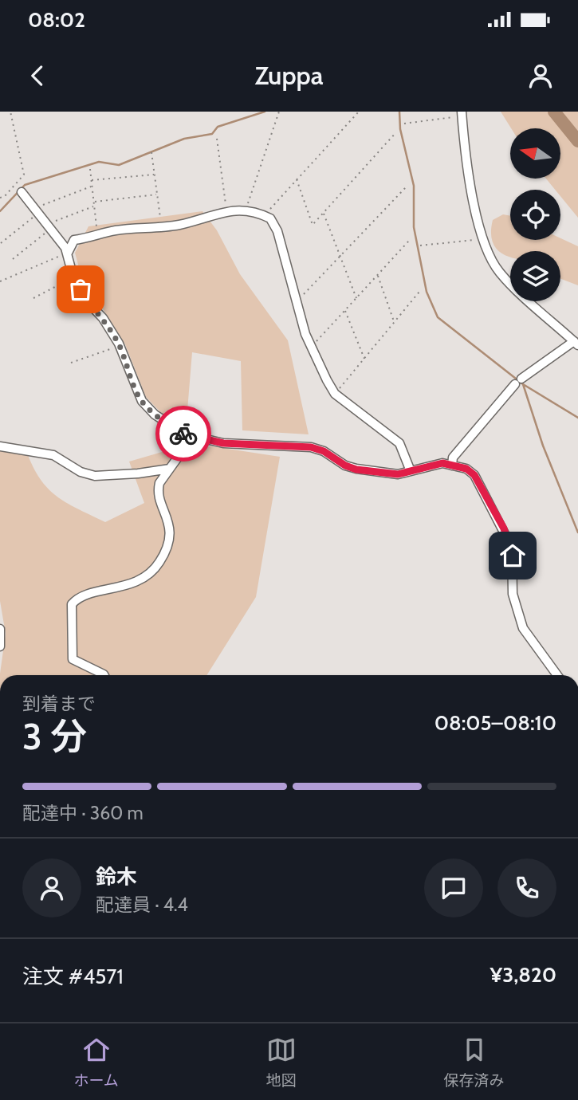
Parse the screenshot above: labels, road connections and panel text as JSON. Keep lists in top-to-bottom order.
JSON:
{
  "north": "left",
  "page": {
    "status": "08:02",
    "header": "Zuppa",
    "heading": ["3 分", "到着まで", "08:05–08:10"],
    "panel": [
      "鈴木",
      "配達員 · 4.4",
      "注文 #4571",
      "¥3,820"
    ],
    "bar": "配達中 · 360 m",
    "tabs": ["ホーム", "地図", "保存済み"]
  }
}
